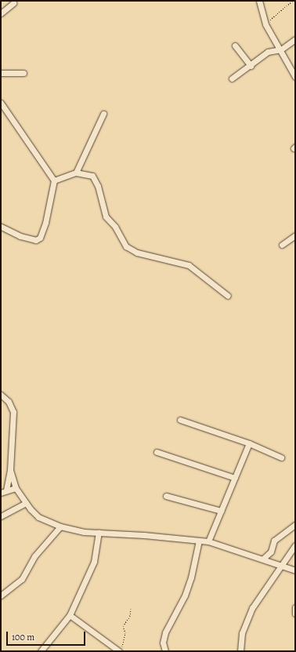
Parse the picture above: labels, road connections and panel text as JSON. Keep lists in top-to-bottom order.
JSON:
{
  "scale_bar": "100 m"
}
